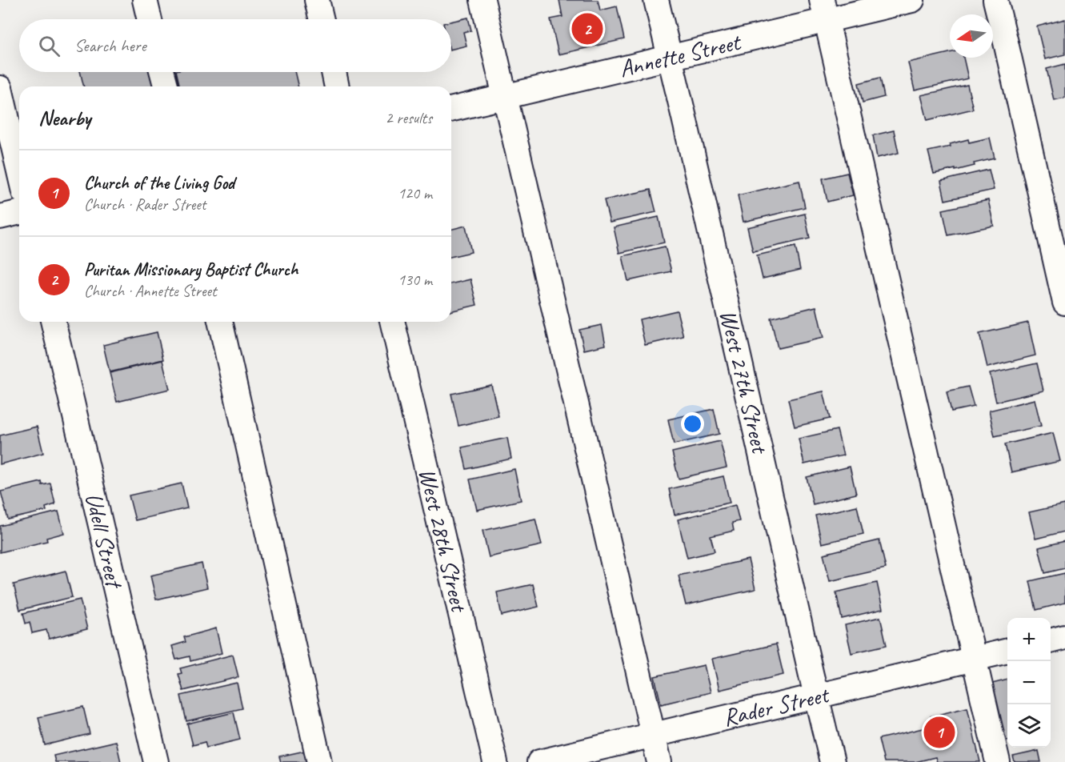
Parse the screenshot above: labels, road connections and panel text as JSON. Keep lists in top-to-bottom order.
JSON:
{
  "streets": {
    "street": [
      "Annette Street",
      "West 27th Street",
      "Udell Street",
      "West 28th Street",
      "Rader Street"
    ]
  },
  "crossings": [
    ["Annette Street", "West 27th Street"],
    ["West 27th Street", "Rader Street"]
  ],
  "north": "left",
  "page": {
    "pins": ["2", "1"],
    "search": "Search here",
    "heading": ["Nearby", "2 results"],
    "list": [
      {
        "mark": "1",
        "name": "Church of the Living God",
        "note": "Church · Rader Street",
        "value": "120 m"
      },
      {
        "mark": "2",
        "name": "Puritan Missionary Baptist Church",
        "note": "Church · Annette Street",
        "value": "130 m"
      }
    ],
    "map_buttons": ["+", "−"]
  }
}
